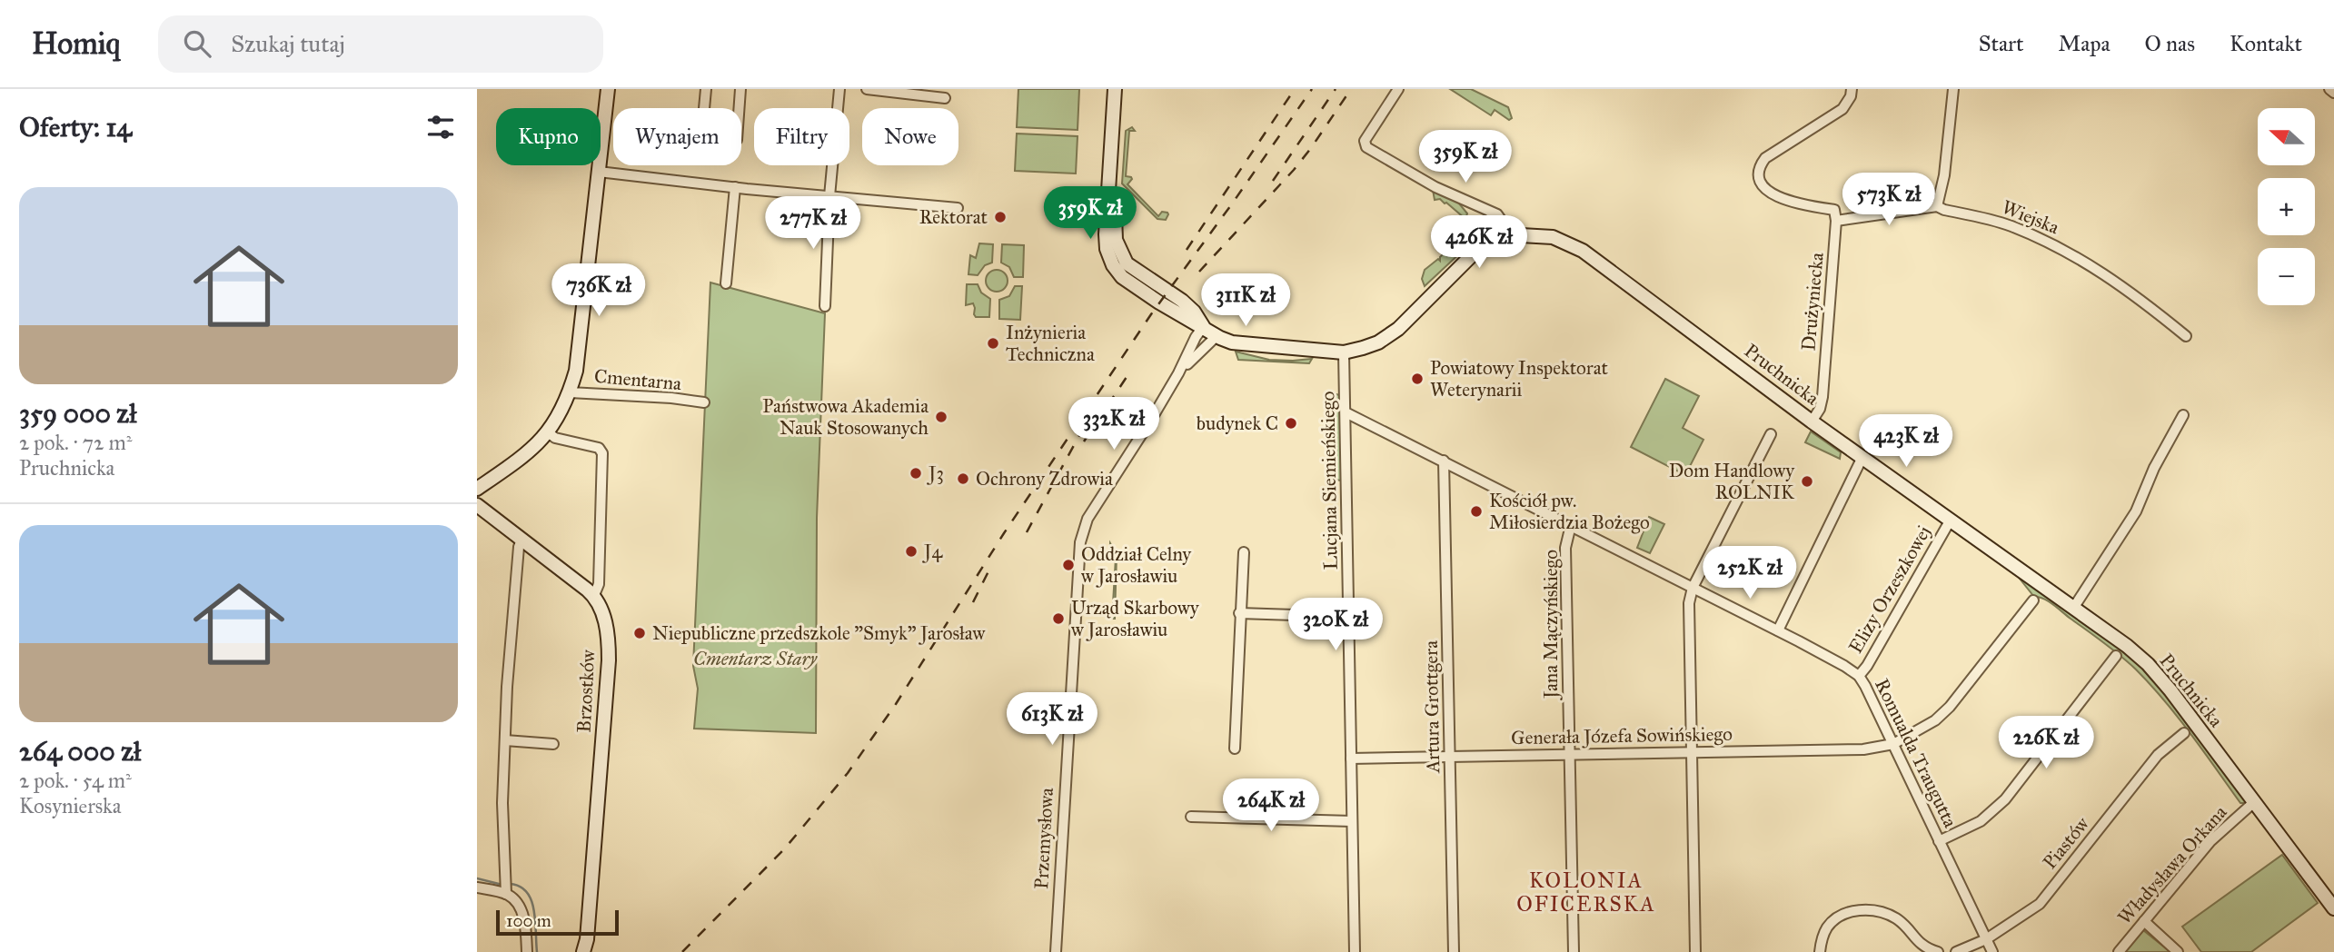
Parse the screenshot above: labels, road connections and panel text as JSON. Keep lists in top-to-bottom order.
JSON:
{
  "streets": {
    "main road": ["Pruchnicka", "Brzostków"],
    "street": [
      "Wiejska",
      "Drużyniecka",
      "Cmentarna",
      "Lucjana Siemieńskiego",
      "Elizy Orzeszkowej",
      "Jana Mączyńskiego",
      "Artura Grottgera",
      "Generała Józefa Sowińskiego",
      "Romualda Traugutta",
      "Przemysłowa",
      "Piastów",
      "Władysława Orkana"
    ]
  },
  "crossings": [
    ["Wiejska", "Drużyniecka"],
    ["Drużyniecka", "Pruchnicka"],
    ["Pruchnicka", "Lucjana Siemieńskiego"],
    ["Pruchnicka", "Elizy Orzeszkowej"],
    ["Pruchnicka", "Władysława Orkana"],
    ["Lucjana Siemieńskiego", "Generała Józefa Sowińskiego"],
    ["Lucjana Siemieńskiego", "Romualda Traugutta"],
    ["Elizy Orzeszkowej", "Romualda Traugutta"],
    ["Jana Mączyńskiego", "Generała Józefa Sowińskiego"],
    ["Jana Mączyńskiego", "Romualda Traugutta"],
    ["Artura Grottgera", "Generała Józefa Sowińskiego"],
    ["Artura Grottgera", "Romualda Traugutta"],
    ["Generała Józefa Sowińskiego", "Romualda Traugutta"],
    ["Romualda Traugutta", "Piastów"]
  ],
  "districts": ["KOLONIA OFICERSKA"],
  "parks": ["Cmentarz Stary"],
  "places": [
    "Rektorat",
    "Inżynieria Techniczna",
    "Powiatowy Inspektorat Weterynarii",
    "Państwowa Akademia Nauk Stosowanych",
    "budynek C",
    "J3",
    "Ochrony Zdrowia",
    "Dom Handlowy ROLNIK",
    "Kościół pw. Miłosierdzia Bożego",
    "J4",
    "Oddział Celny w Jarosławiu",
    "Urząd Skarbowy w Jarosławiu",
    "Niepubliczne przedszkole \"Smyk\" Jarosław"
  ],
  "scale_bar": "100 m",
  "north": "left",
  "page": {
    "header": "Homiq",
    "search": "Szukaj tutaj",
    "nav": [
      "Start",
      "Mapa",
      "O nas",
      "Kontakt"
    ],
    "heading": "Oferty: 14",
    "map_buttons": ["+", "−"],
    "chip": [
      "Kupno",
      "Wynajem",
      "Filtry",
      "Nowe"
    ],
    "price": [
      "359K zł",
      "573K zł",
      "359K zł",
      "277K zł",
      "426K zł",
      "736K zł",
      "311K zł",
      "332K zł",
      "423K zł",
      "252K zł",
      "320K zł",
      "613K zł",
      "226K zł",
      "264K zł"
    ],
    "list": [
      {
        "name": "359 000 zł",
        "note": "2 pok. · 72 m² · Pruchnicka"
      },
      {
        "name": "264 000 zł",
        "note": "2 pok. · 54 m² · Kosynierska"
      }
    ],
    "scale": "100 m"
  }
}
